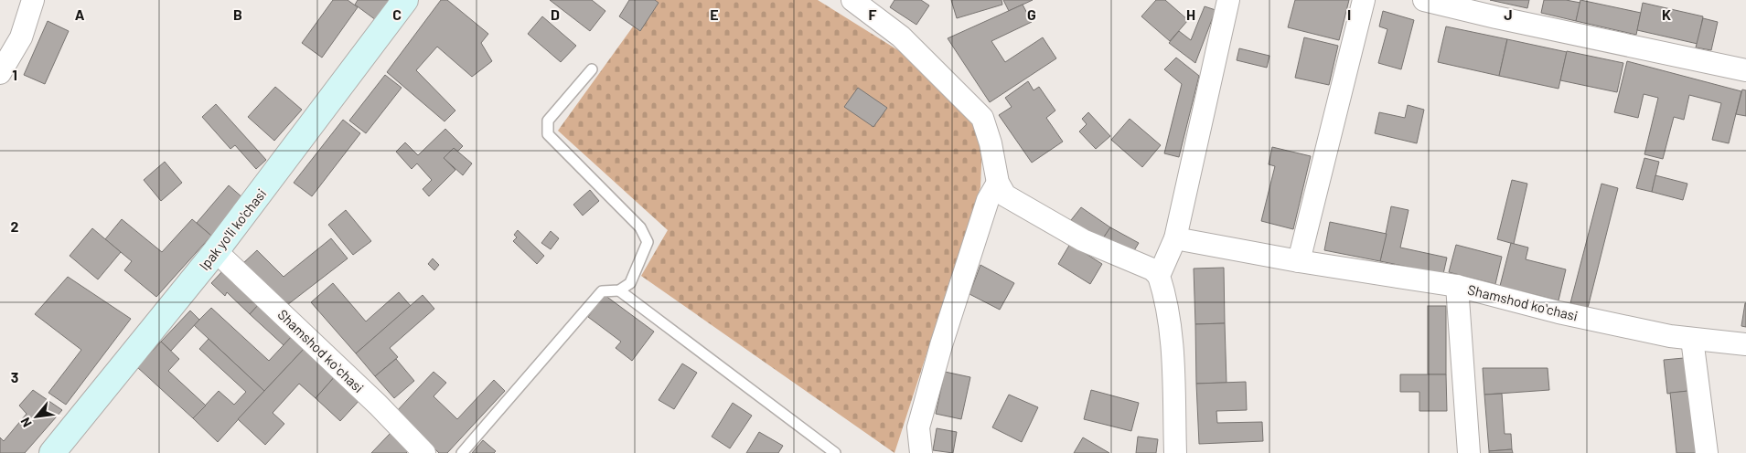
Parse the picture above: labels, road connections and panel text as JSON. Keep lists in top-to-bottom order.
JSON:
{
  "streets": {
    "main road": ["Ipak yo'li ko'chasi"],
    "street": ["Shamshod koʻchasi"]
  },
  "crossings": [
    ["Ipak yo'li ko'chasi", "Shamshod koʻchasi"]
  ],
  "north": "bottom left",
  "grid": {
    "columns": [
      "A",
      "B",
      "C",
      "D",
      "E",
      "F",
      "G",
      "H",
      "I",
      "J",
      "K"
    ],
    "rows": ["1", "2", "3"]
  }
}
